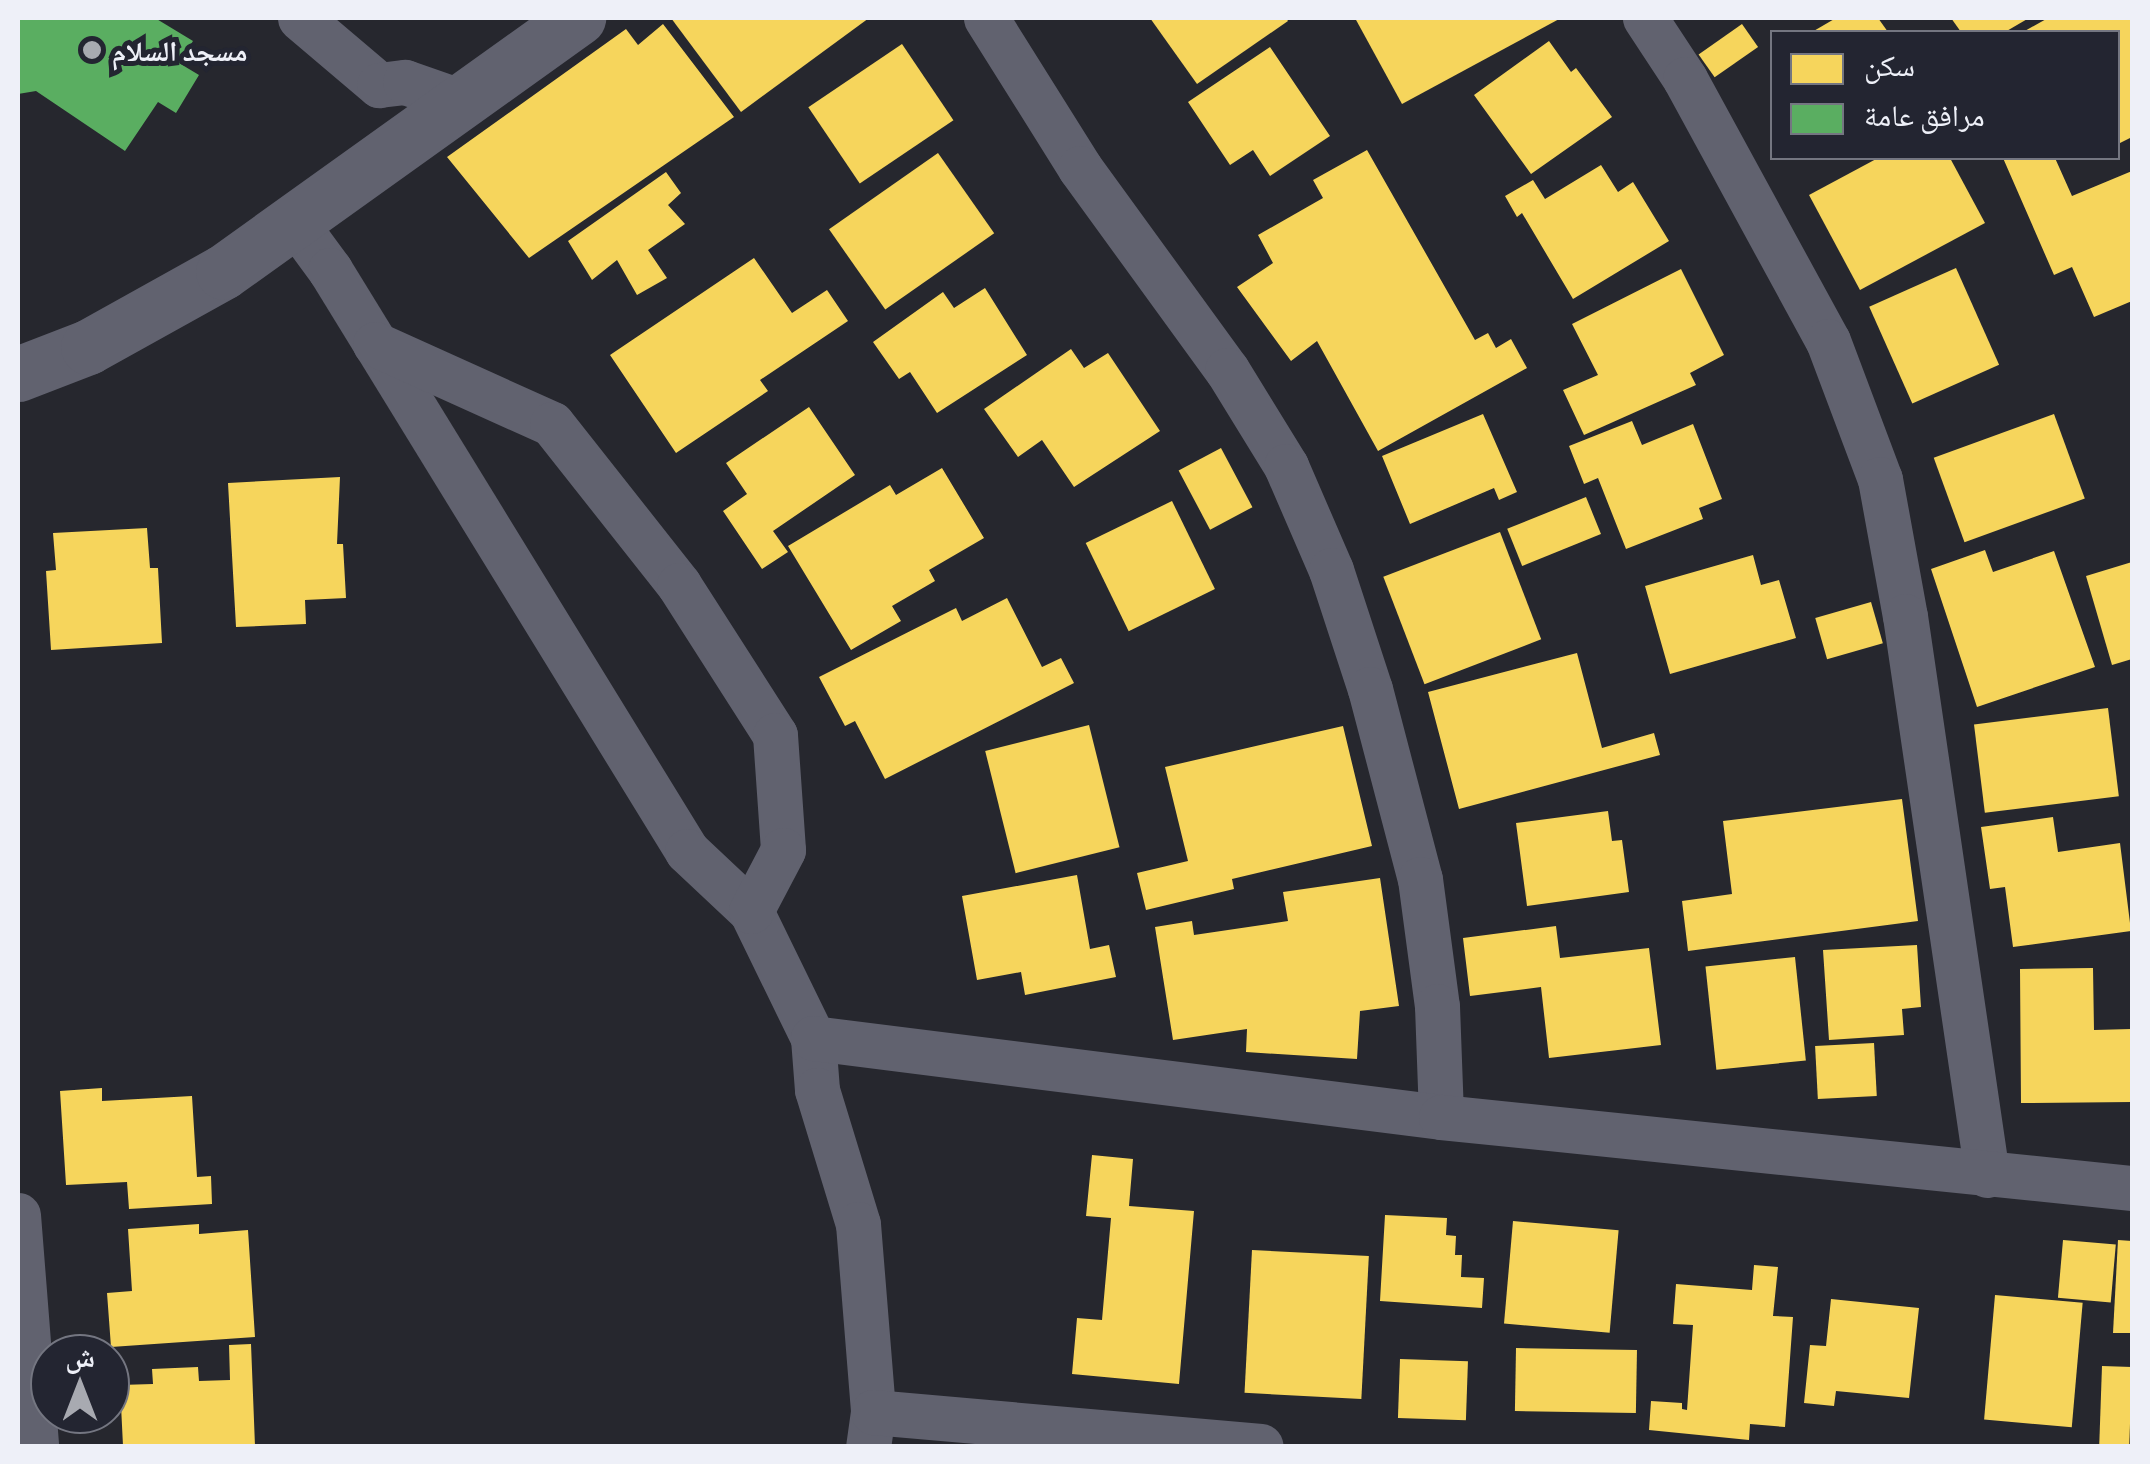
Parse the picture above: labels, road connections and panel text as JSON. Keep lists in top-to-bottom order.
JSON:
{
  "places": ["مسجد السلام"],
  "legend": ["سكن", "مرافق عامة"],
  "north": "top"
}
